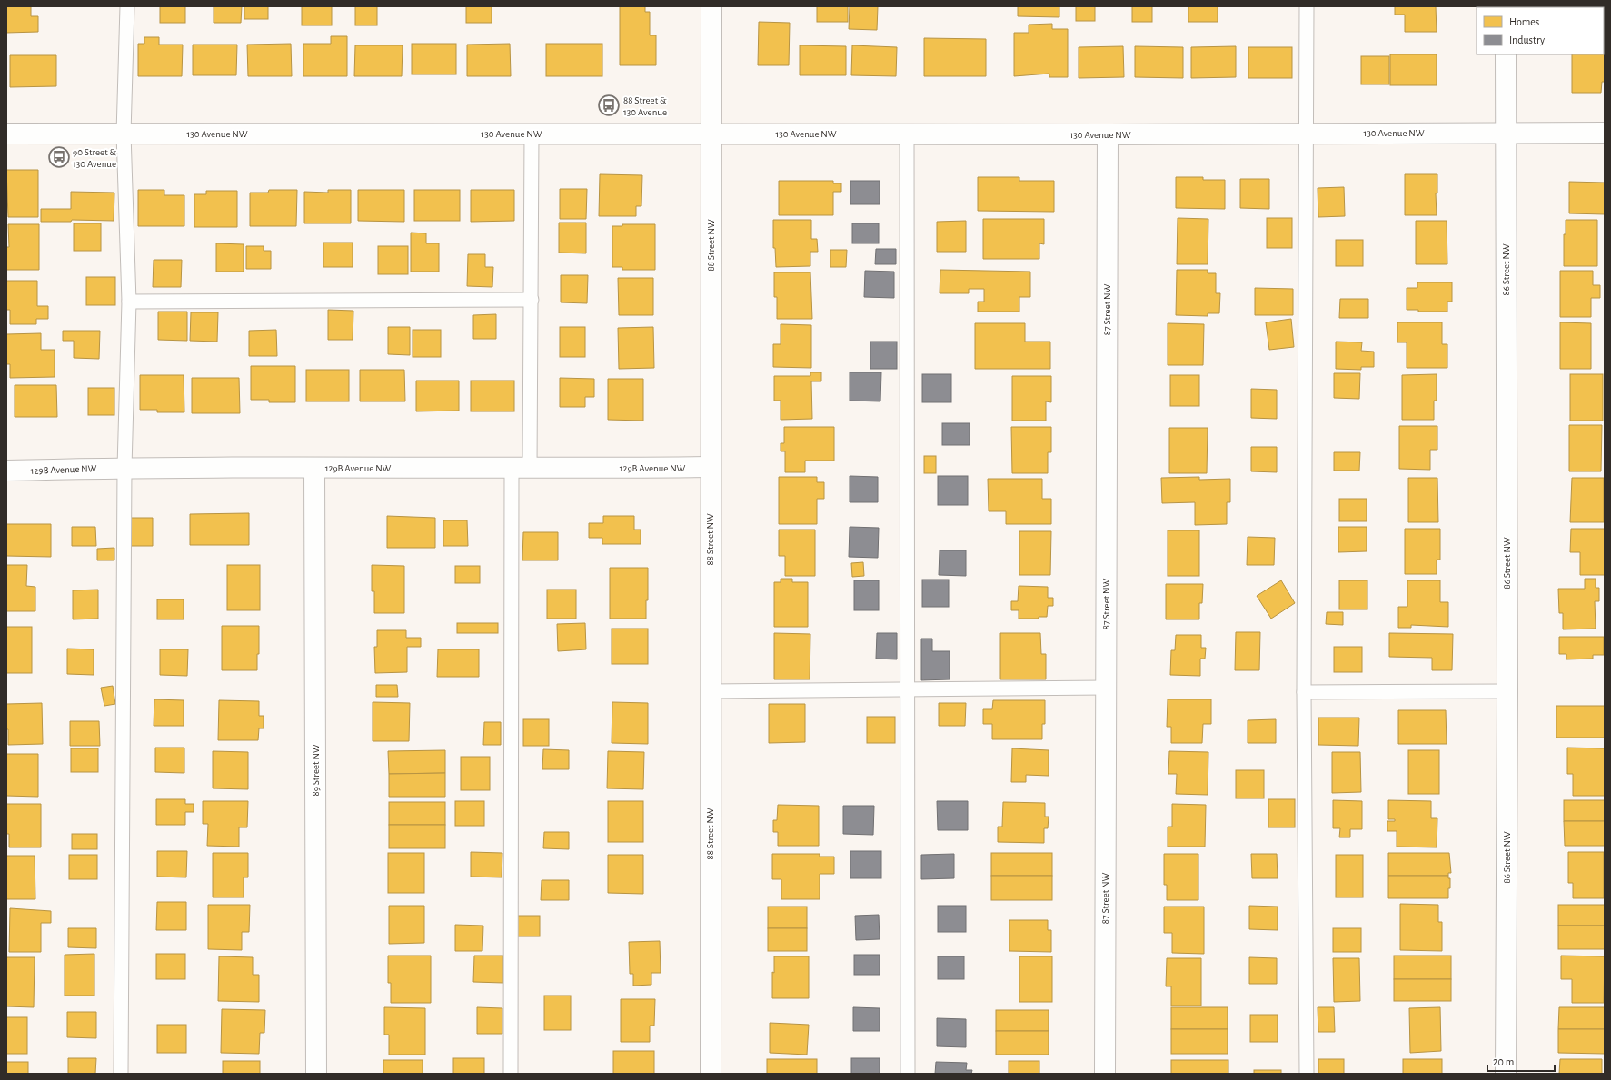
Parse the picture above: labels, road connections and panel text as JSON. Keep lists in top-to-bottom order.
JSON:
{
  "streets": {
    "street": [
      "130 Avenue NW",
      "88 Street NW",
      "86 Street NW",
      "87 Street NW",
      "129B Avenue NW",
      "89 Street NW"
    ]
  },
  "crossings": [
    ["130 Avenue NW", "88 Street NW"],
    ["130 Avenue NW", "86 Street NW"],
    ["130 Avenue NW", "87 Street NW"],
    ["88 Street NW", "129B Avenue NW"],
    ["129B Avenue NW", "89 Street NW"]
  ],
  "places": {
    "bus stop": ["88 Street & 130 Avenue", "90 Street & 130 Avenue"]
  },
  "legend": ["Homes", "Industry"],
  "scale_bar": "20 m"
}
